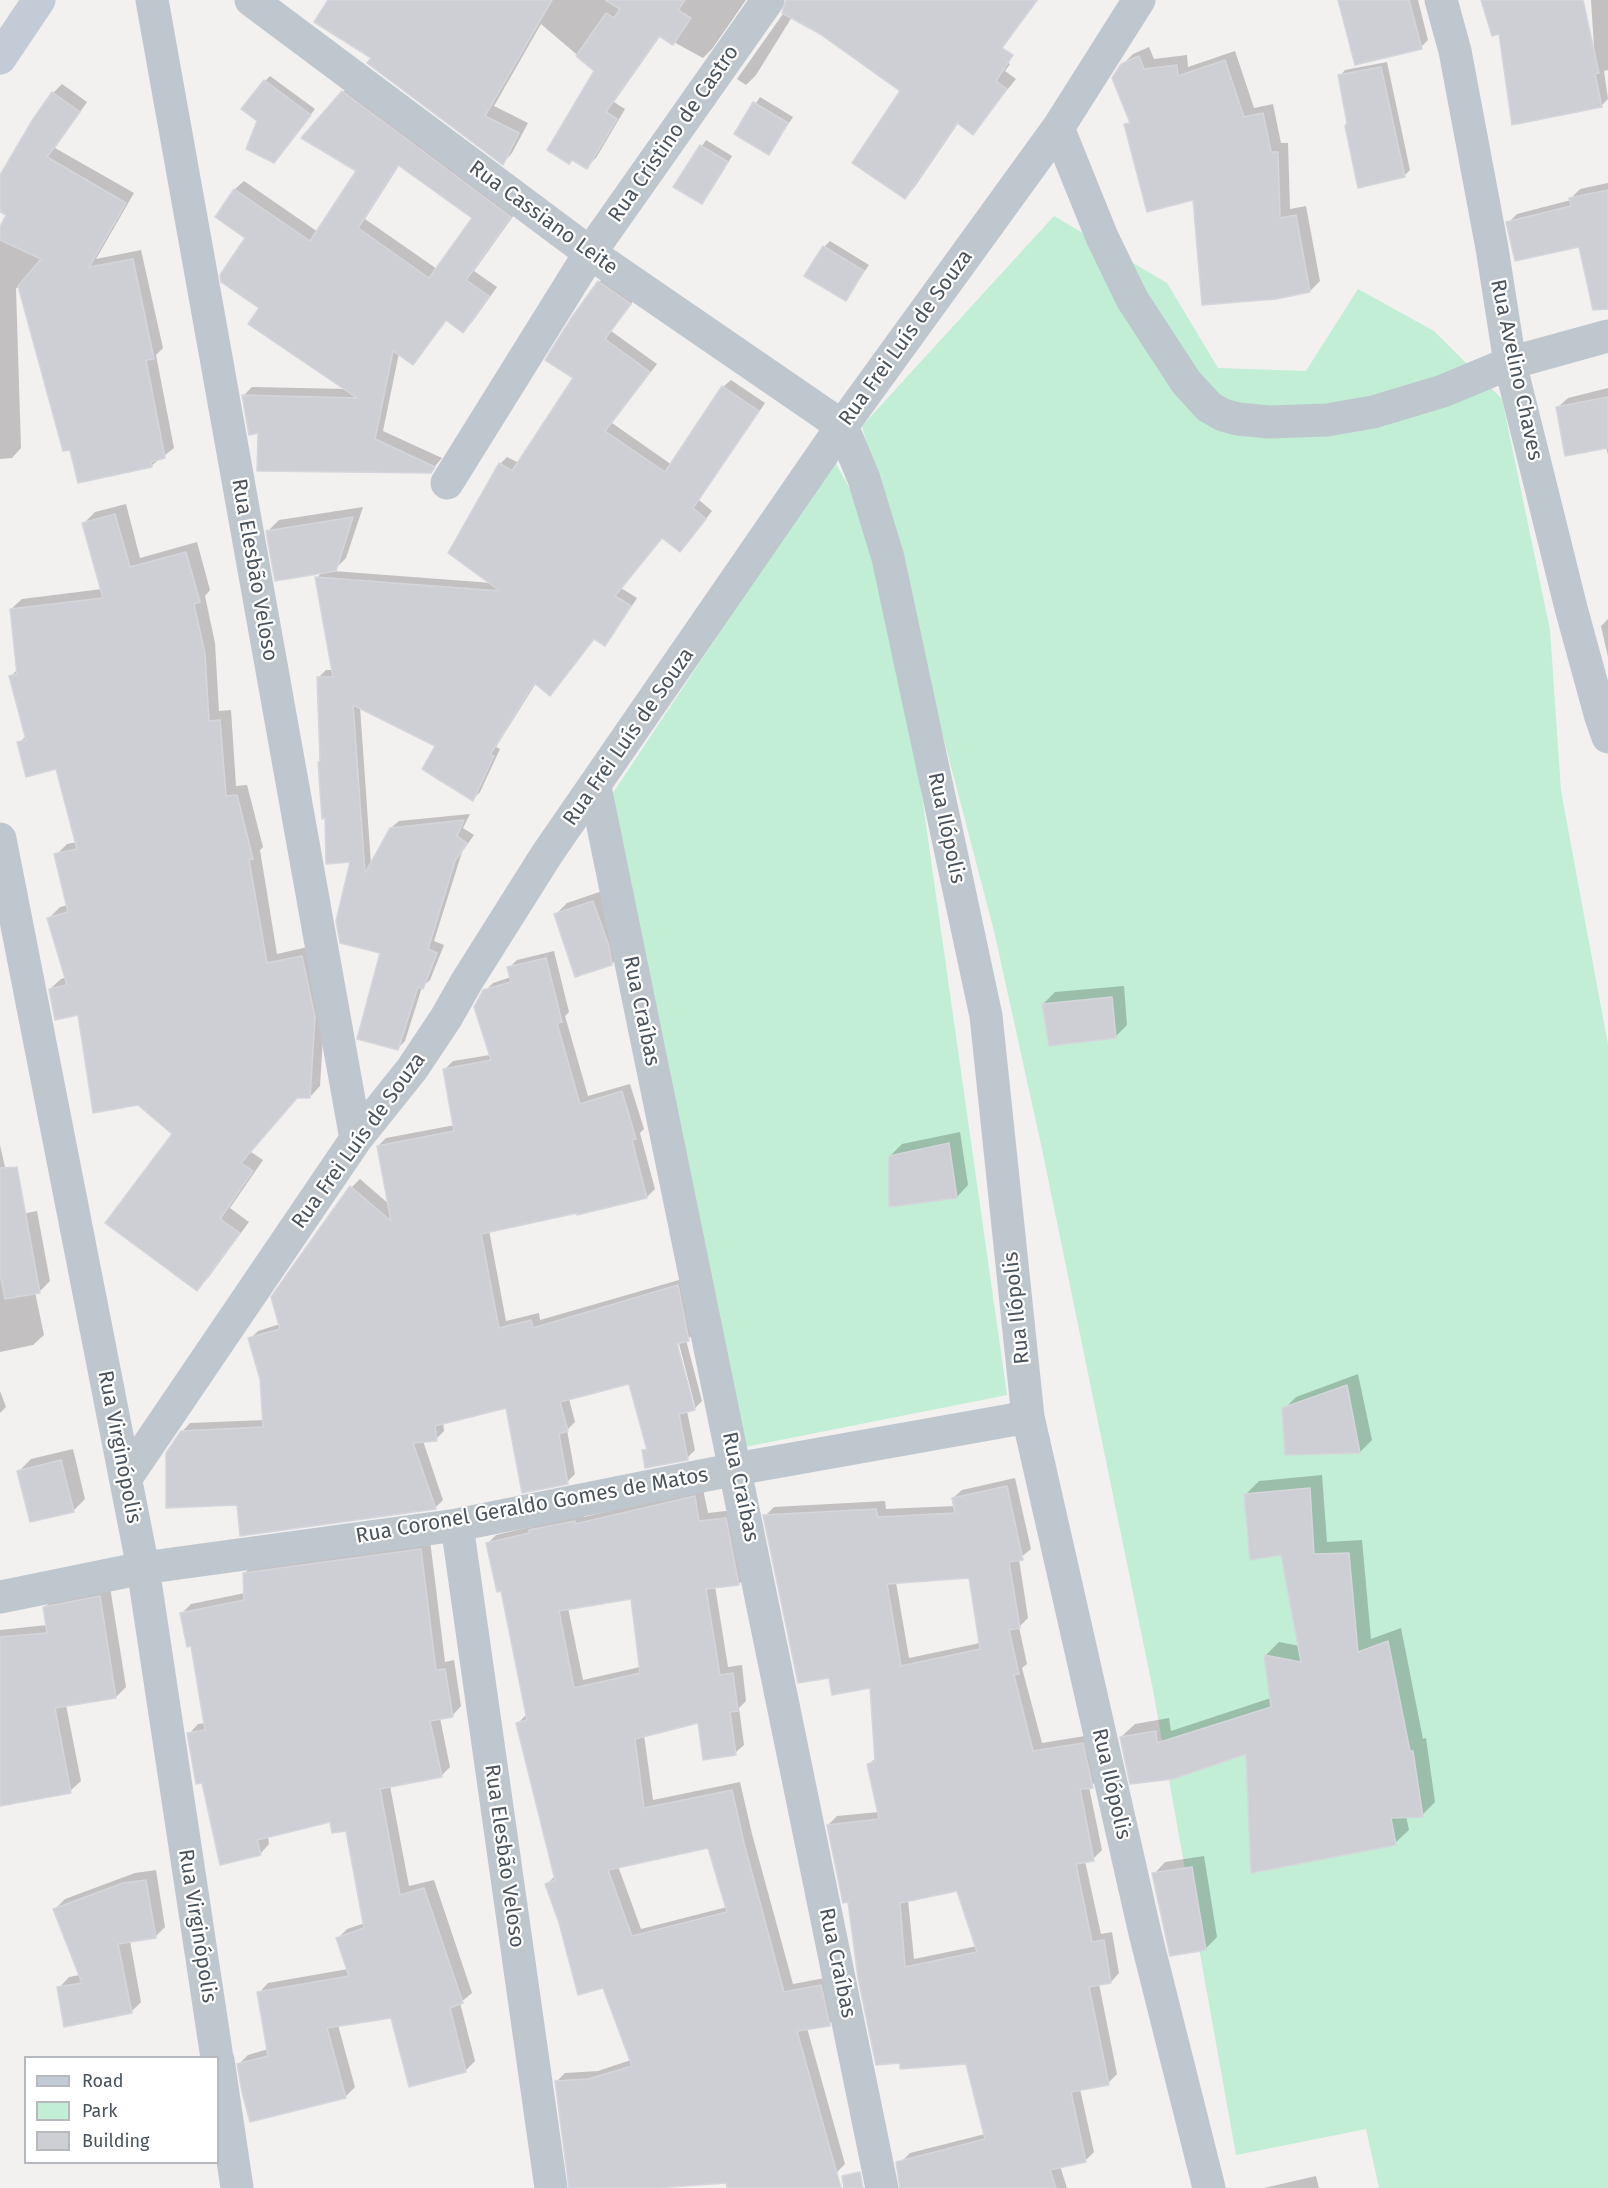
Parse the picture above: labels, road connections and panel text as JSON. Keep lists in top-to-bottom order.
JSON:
{
  "streets": {
    "street": [
      "Rua Cristino de Castro",
      "Rua Cassiano Leite",
      "Rua Frei Luís de Souza",
      "Rua Avelino Chaves",
      "Rua Elesbão Veloso",
      "Rua Ilópolis",
      "Rua Craíbas",
      "Rua Virginópolis",
      "Rua Coronel Geraldo Gomes de Matos"
    ]
  },
  "crossings": [
    ["Rua Cristino de Castro", "Rua Cassiano Leite"],
    ["Rua Cassiano Leite", "Rua Frei Luís de Souza"],
    ["Rua Cassiano Leite", "Rua Ilópolis"],
    ["Rua Frei Luís de Souza", "Rua Elesbão Veloso"],
    ["Rua Frei Luís de Souza", "Rua Ilópolis"],
    ["Rua Frei Luís de Souza", "Rua Craíbas"],
    ["Rua Frei Luís de Souza", "Rua Virginópolis"],
    ["Rua Elesbão Veloso", "Rua Coronel Geraldo Gomes de Matos"],
    ["Rua Ilópolis", "Rua Coronel Geraldo Gomes de Matos"],
    ["Rua Craíbas", "Rua Coronel Geraldo Gomes de Matos"],
    ["Rua Virginópolis", "Rua Coronel Geraldo Gomes de Matos"]
  ],
  "legend": ["Road", "Park", "Building"]
}
